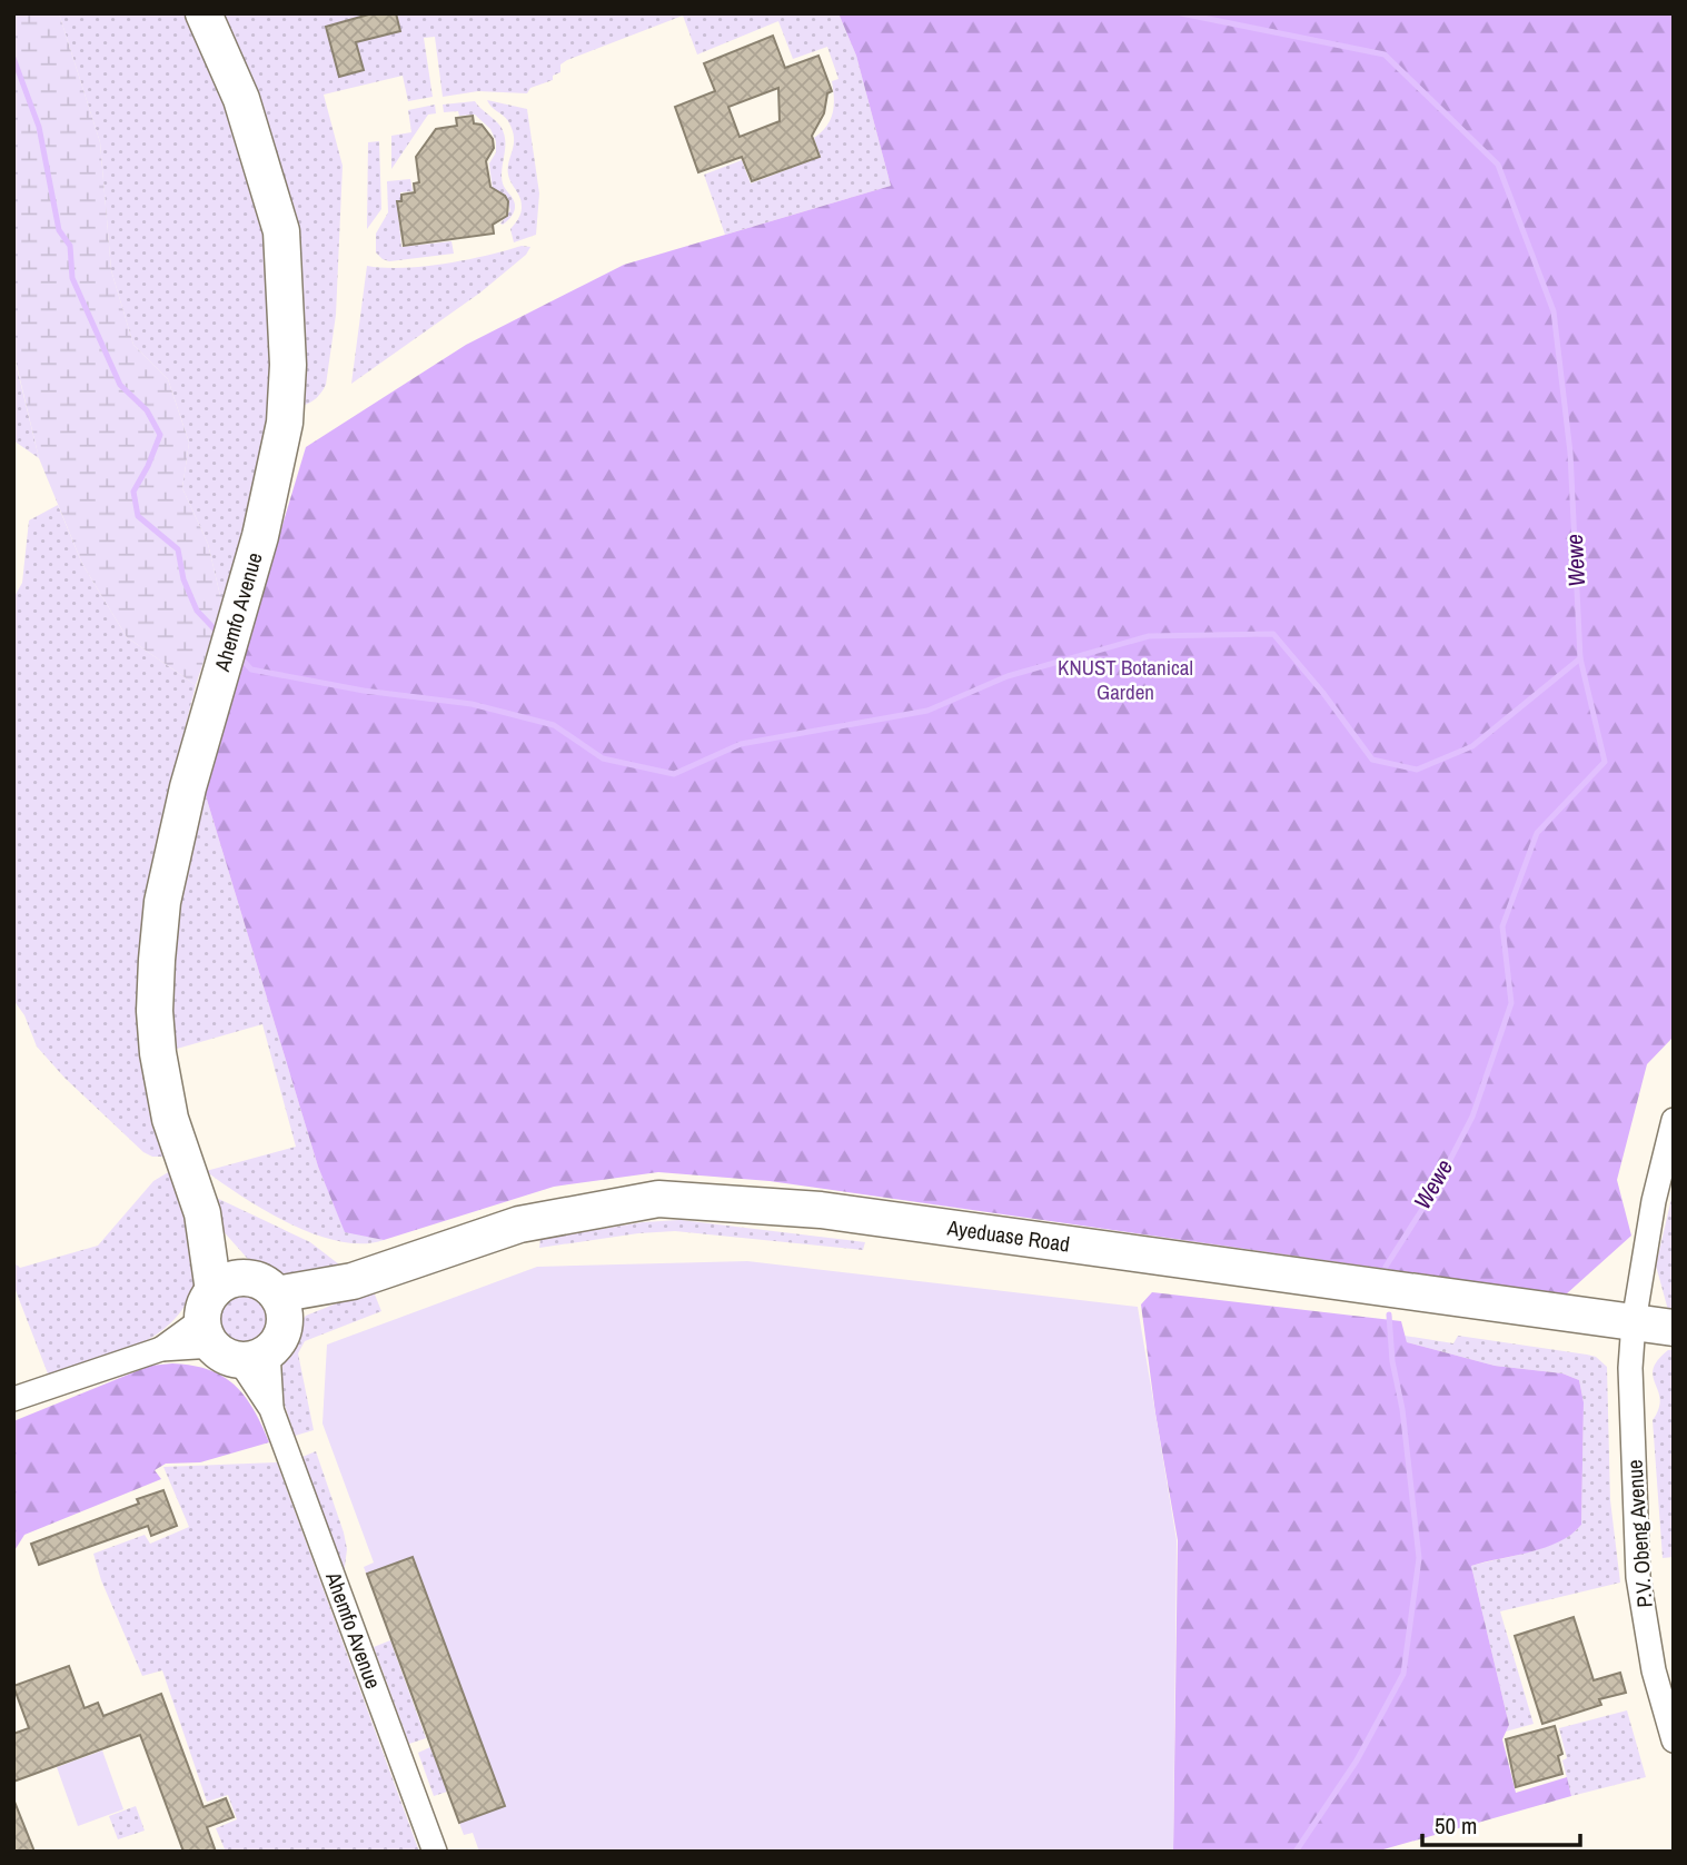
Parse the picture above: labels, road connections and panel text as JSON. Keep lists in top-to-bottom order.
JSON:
{
  "streets": {
    "street": ["Ahemfo Avenue", "Ayeduase Road", "P.V. Obeng Avenue"]
  },
  "crossings": [
    ["Ahemfo Avenue", "Ayeduase Road"],
    ["Ayeduase Road", "P.V. Obeng Avenue"]
  ],
  "water": ["Wewe"],
  "parks": ["KNUST Botanical Garden"],
  "scale_bar": "50 m"
}
